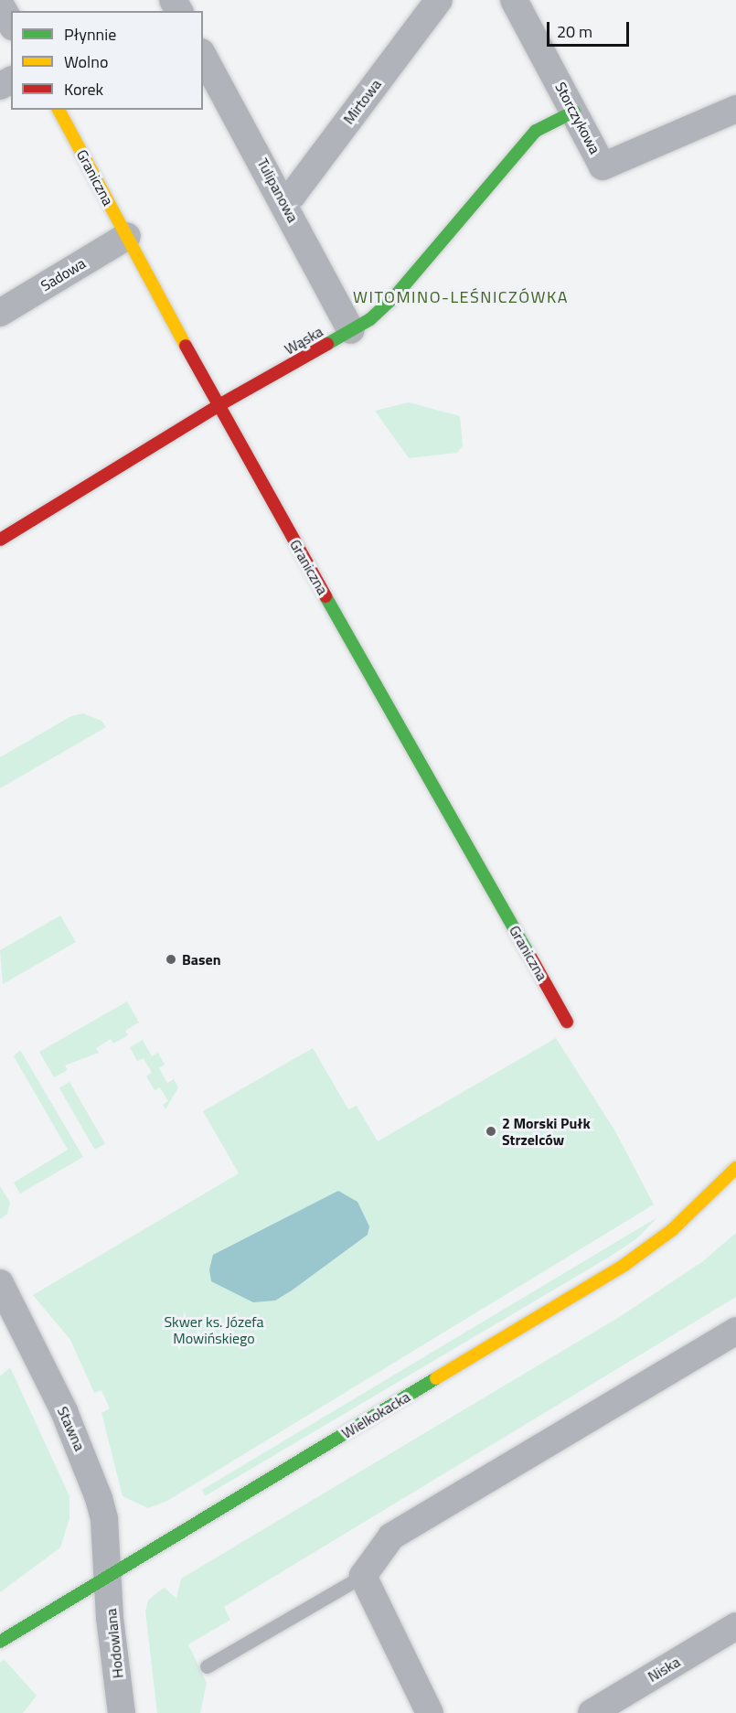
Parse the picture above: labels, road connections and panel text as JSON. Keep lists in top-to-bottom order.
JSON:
{
  "streets": {
    "street": [
      "Mirtowa",
      "Storczykowa",
      "Graniczna",
      "Tulipanowa",
      "Sadowa",
      "Wąska",
      "Wielkokacka",
      "Stawna",
      "Hodowlana",
      "Niska"
    ]
  },
  "crossings": [
    ["Mirtowa", "Tulipanowa"],
    ["Storczykowa", "Wąska"],
    ["Graniczna", "Sadowa"],
    ["Graniczna", "Wąska"],
    ["Tulipanowa", "Wąska"],
    ["Wielkokacka", "Stawna"],
    ["Wielkokacka", "Hodowlana"],
    ["Stawna", "Hodowlana"]
  ],
  "districts": ["WITOMINO-LEŚNICZÓWKA"],
  "parks": ["Skwer ks. Józefa Mowińskiego"],
  "places": ["Basen", "2 Morski Pułk Strzelców"],
  "legend": ["Płynnie", "Wolno", "Korek"],
  "scale_bar": "20 m"
}
